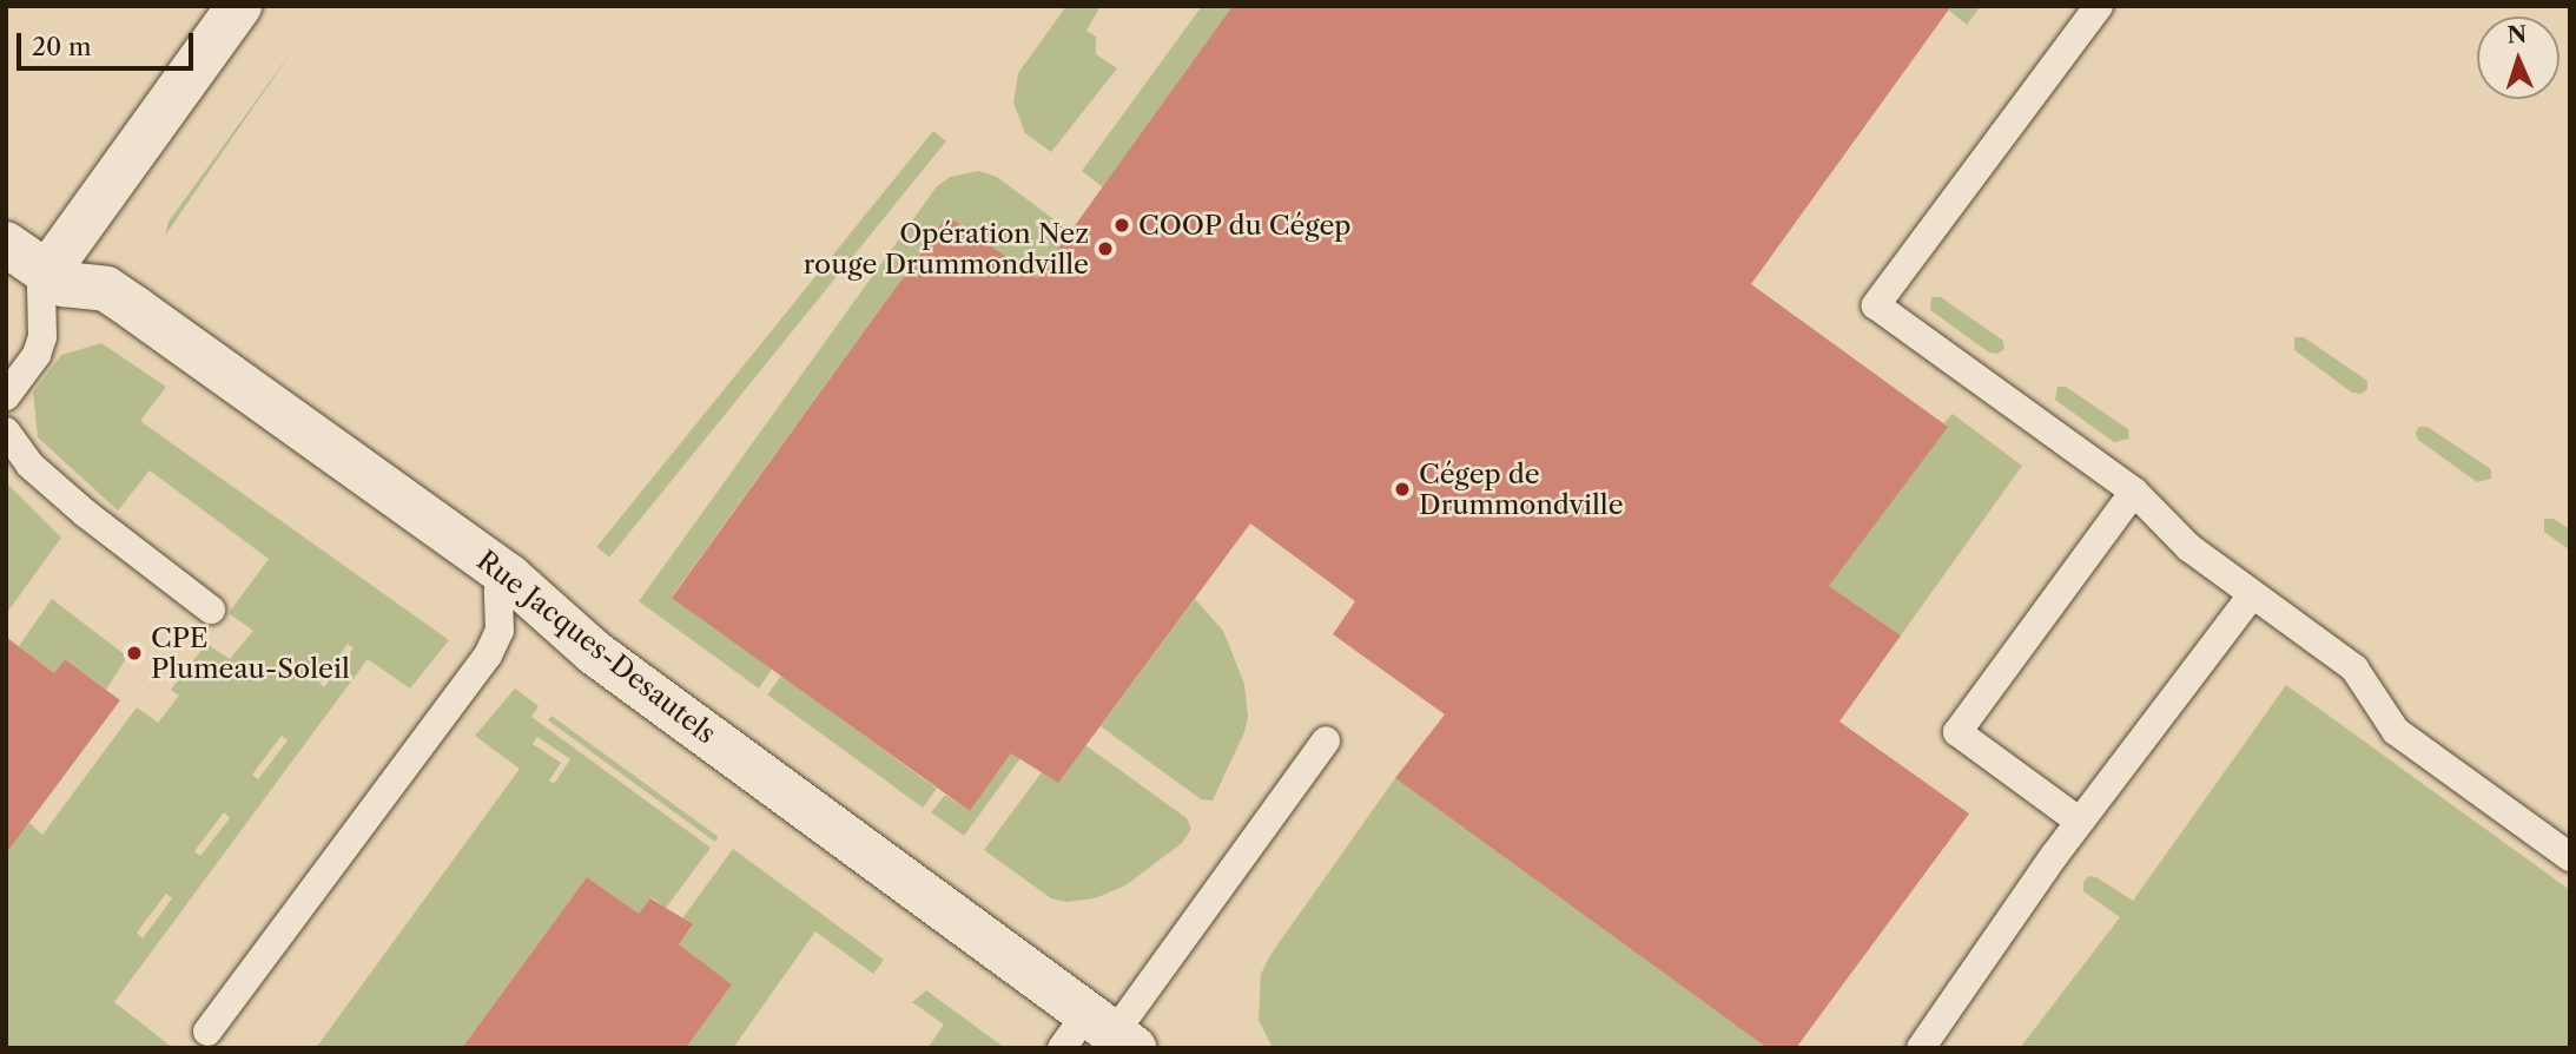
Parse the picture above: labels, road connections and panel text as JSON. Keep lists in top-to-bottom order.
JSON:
{
  "streets": {
    "street": ["Rue Jacques-Desautels"]
  },
  "places": [
    "COOP du Cégep",
    "Opération Nez rouge Drummondville",
    "Cégep de Drummondville",
    "CPE Plumeau-Soleil"
  ],
  "scale_bar": "20 m",
  "north": "top"
}
